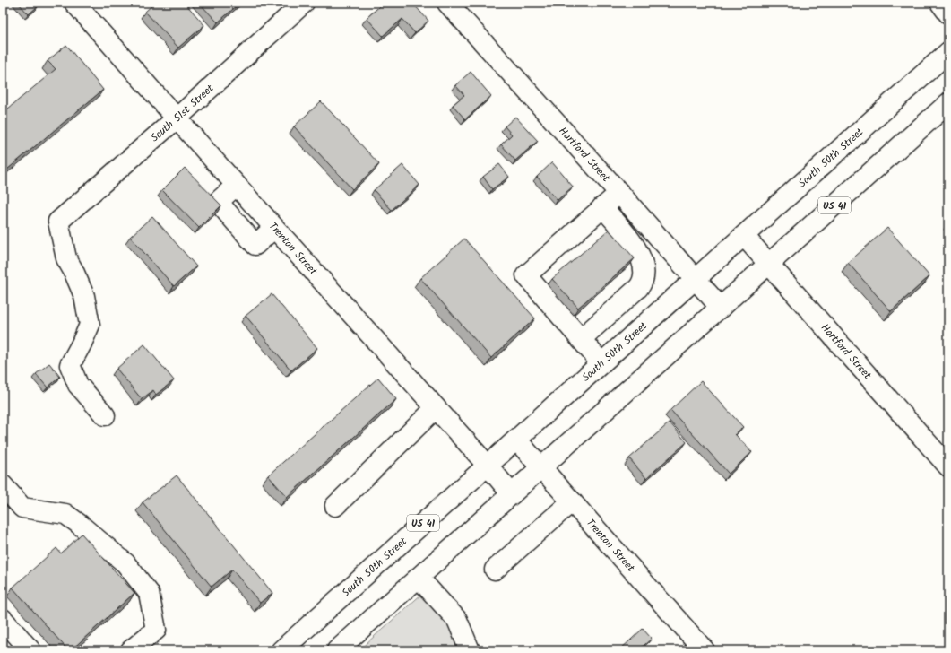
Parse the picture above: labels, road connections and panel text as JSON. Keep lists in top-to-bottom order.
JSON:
{
  "streets": {
    "street": [
      "South 51st Street",
      "Hartford Street",
      "South 50th Street",
      "US 41",
      "Trenton Street"
    ]
  },
  "crossings": [
    ["South 51st Street", "Trenton Street"],
    ["Hartford Street", "South 50th Street"],
    ["Hartford Street", "US 41"],
    ["South 50th Street", "Trenton Street"],
    ["US 41", "Trenton Street"]
  ]
}
